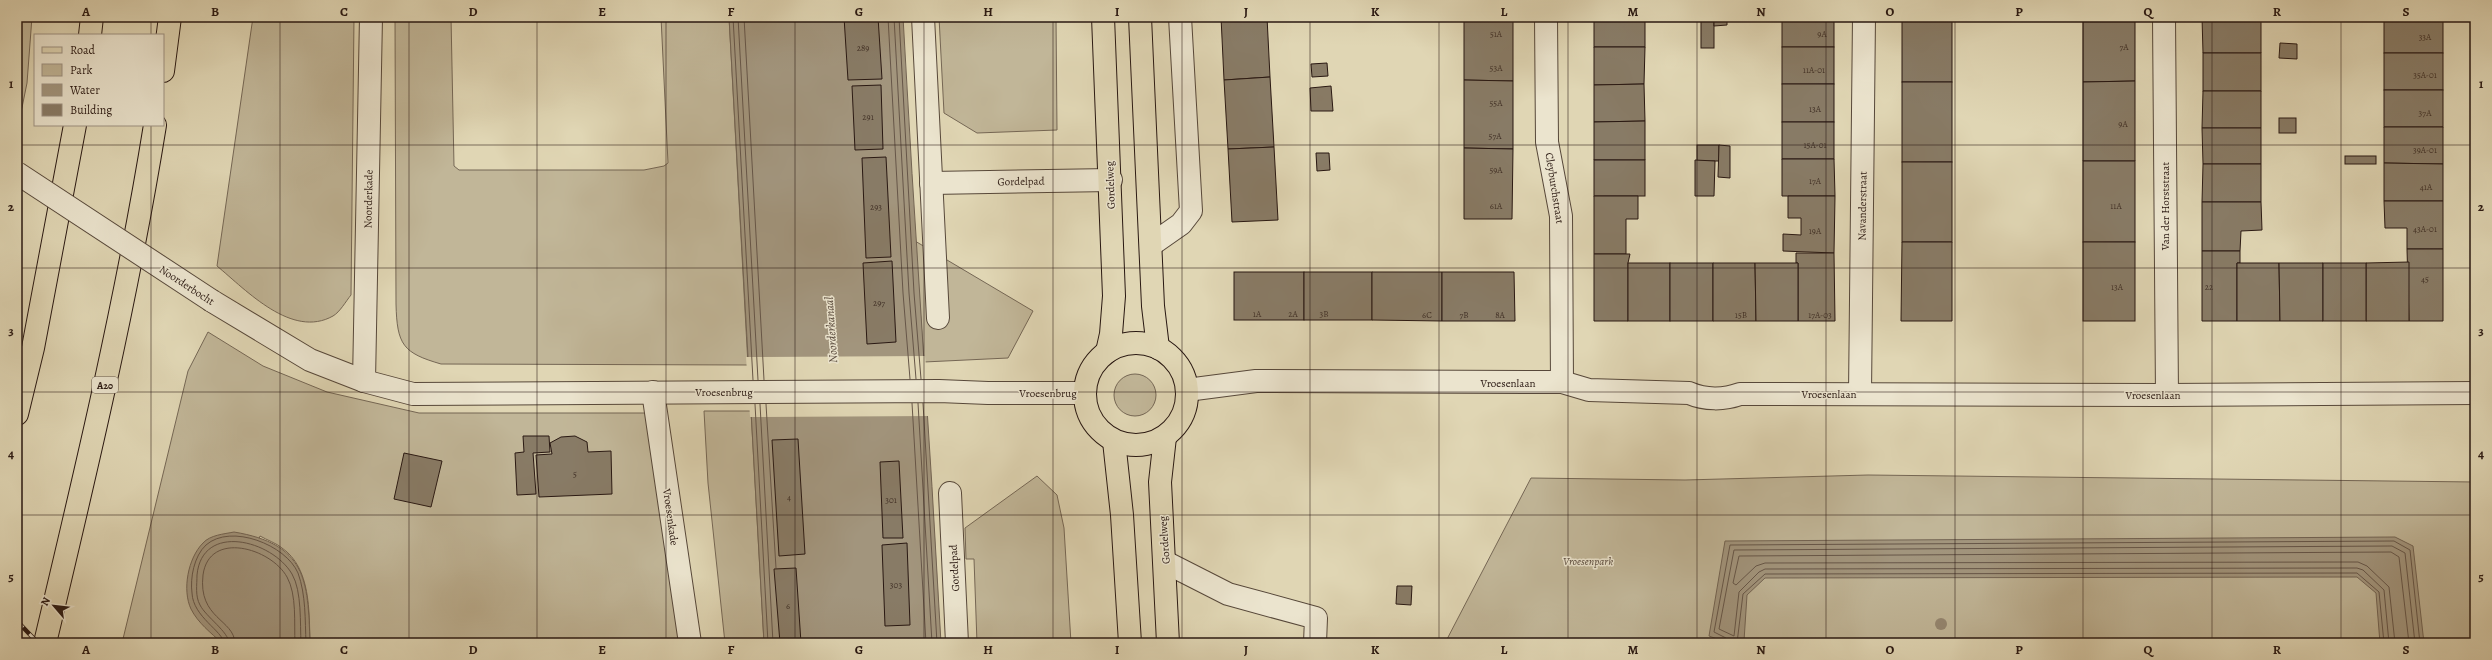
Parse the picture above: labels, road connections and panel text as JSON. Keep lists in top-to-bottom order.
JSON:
{
  "streets": {
    "main road": ["Gordelweg", "A20"],
    "street": [
      "Gordelpad",
      "Cleyburchstraat",
      "Noorderkade",
      "Navanderstraat",
      "Van der Horststraat",
      "Noorderbocht",
      "Vroesenlaan",
      "Vroesenbrug",
      "Vroesenkade"
    ]
  },
  "crossings": [
    ["Gordelpad", "Gordelweg"],
    ["Gordelweg", "Vroesenlaan"],
    ["Gordelweg", "Vroesenbrug"],
    ["Cleyburchstraat", "Vroesenlaan"],
    ["Noorderkade", "Noorderbocht"],
    ["Noorderkade", "Vroesenbrug"],
    ["Navanderstraat", "Vroesenlaan"],
    ["Van der Horststraat", "Vroesenlaan"],
    ["Noorderbocht", "Vroesenbrug"],
    ["Vroesenlaan", "Vroesenbrug"],
    ["Vroesenbrug", "Vroesenkade"]
  ],
  "water": ["Noorderkanaal"],
  "parks": ["Vroesenpark"],
  "house_numbers": [
    "51A",
    "9A",
    "33A",
    "7A",
    "289",
    "53A",
    "11A-01",
    "35A-01",
    "55A",
    "13A",
    "37A",
    "291",
    "9A",
    "57A",
    "15A-01",
    "39A-01",
    "59A",
    "17A",
    "41A",
    "61A",
    "11A",
    "293",
    "43A-01",
    "19A",
    "45",
    "13A",
    "22",
    "297",
    "1A",
    "2A",
    "3B",
    "6C",
    "7B",
    "8A",
    "15B",
    "17A-03",
    "5",
    "4",
    "301",
    "303",
    "6"
  ],
  "legend": [
    "Road",
    "Park",
    "Water",
    "Building"
  ],
  "north": "top left",
  "grid": {
    "columns": [
      "A",
      "B",
      "C",
      "D",
      "E",
      "F",
      "G",
      "H",
      "I",
      "J",
      "K",
      "L",
      "M",
      "N",
      "O",
      "P",
      "Q",
      "R",
      "S"
    ],
    "rows": [
      "1",
      "2",
      "3",
      "4",
      "5"
    ]
  }
}
